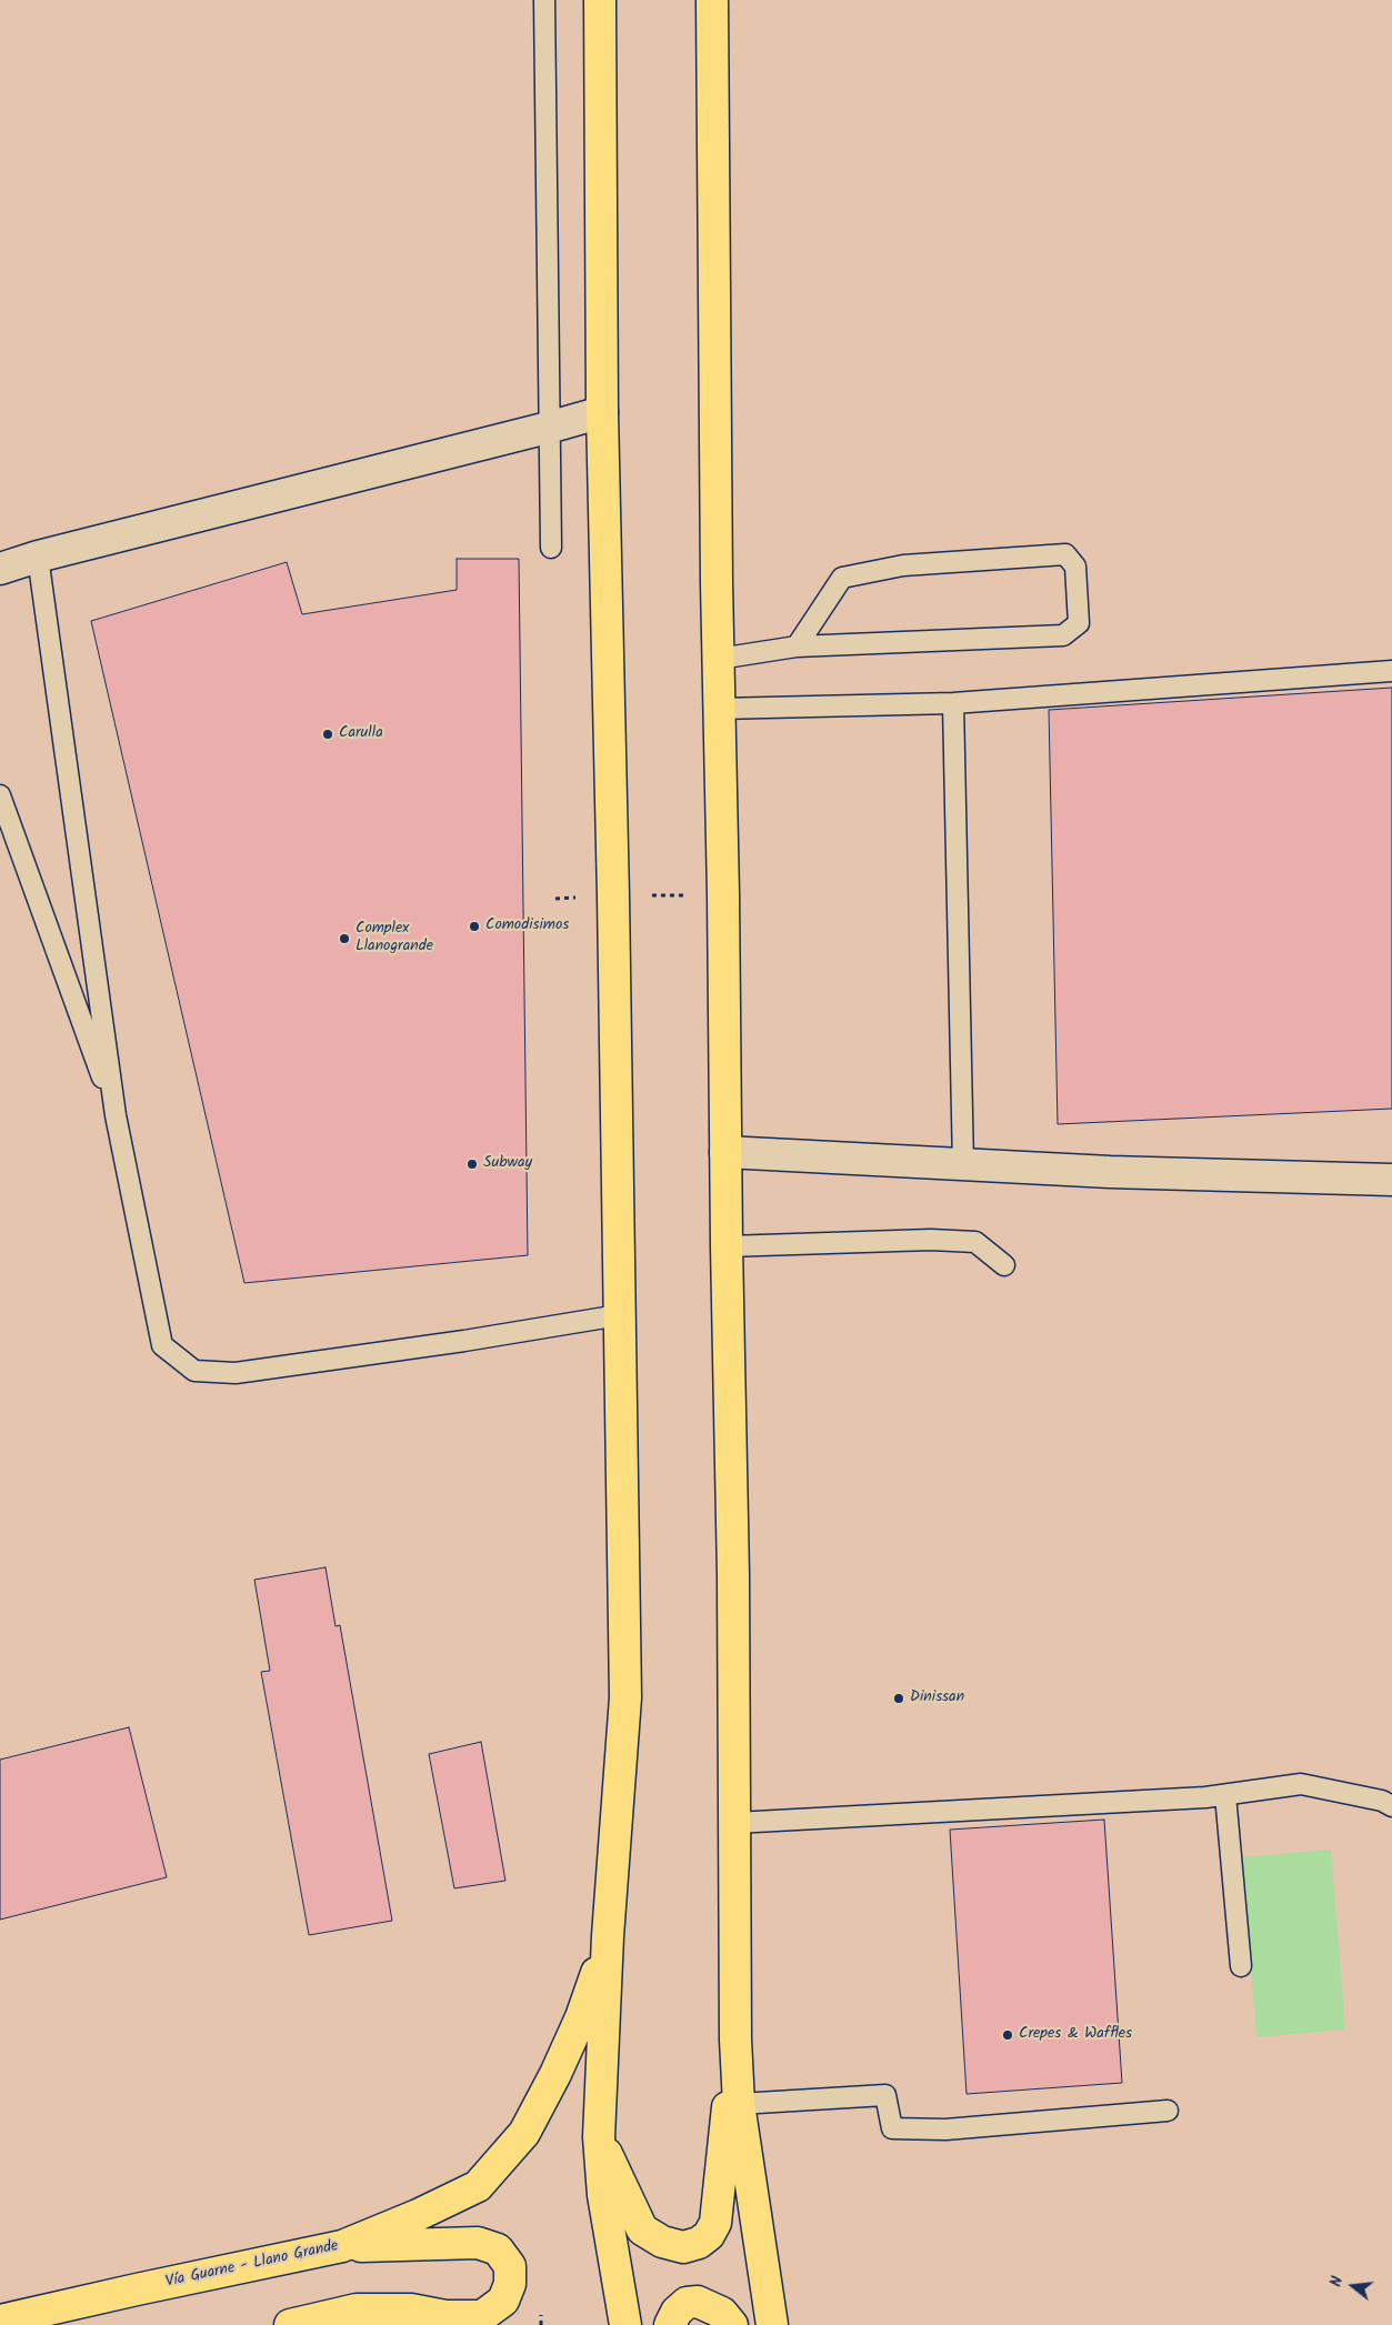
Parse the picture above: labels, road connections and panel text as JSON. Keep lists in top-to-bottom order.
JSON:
{
  "streets": {
    "main road": ["Vía Guarne - Llano Grande"]
  },
  "places": [
    "Carulla",
    "Comodisimos",
    "Complex Llanogrande",
    "Subway",
    "Dinissan",
    "Crepes & Waffles"
  ],
  "north": "left"
}
